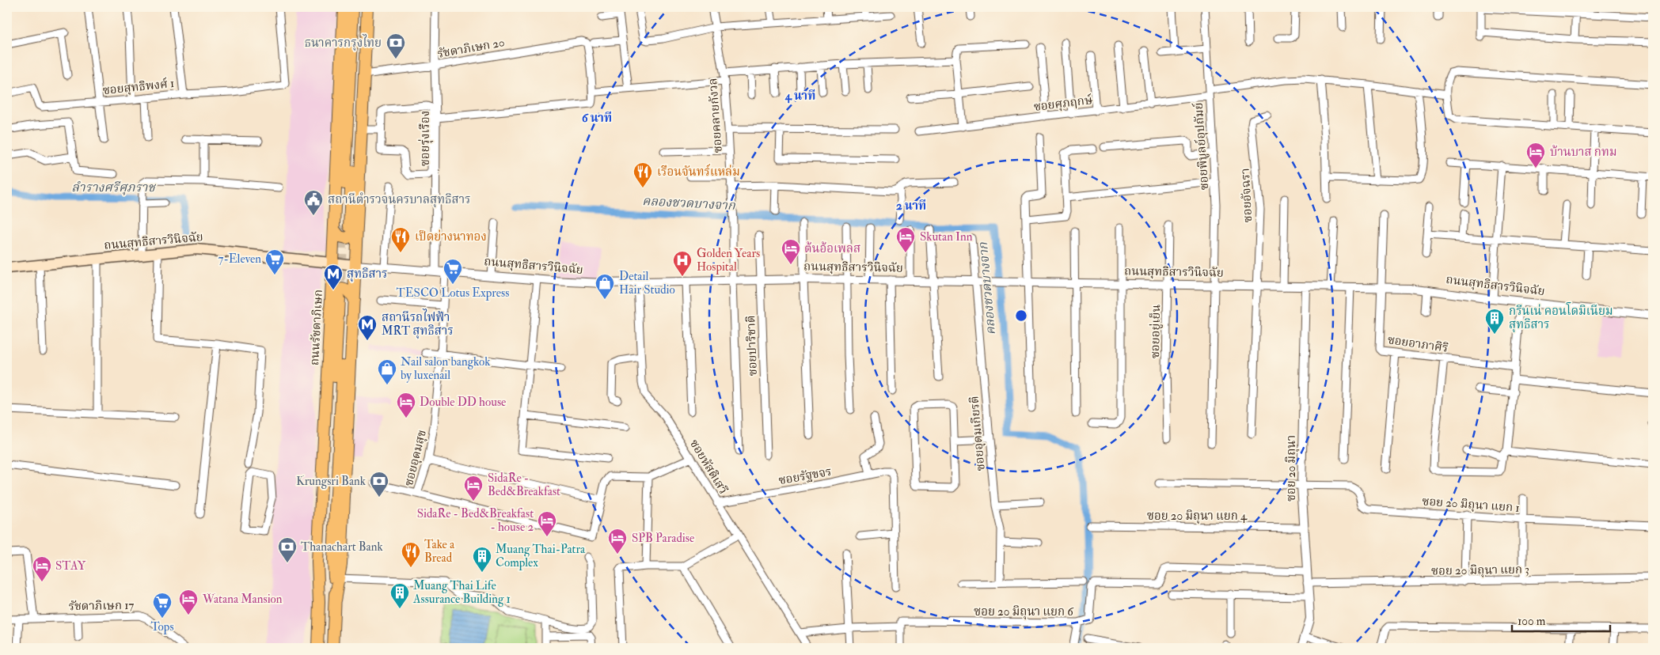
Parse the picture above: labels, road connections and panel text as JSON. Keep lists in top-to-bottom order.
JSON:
{
  "streets": {
    "main road": ["ถนนสุทธิสารวินิจฉัย", "ถนนรัชดาภิเษก"],
    "street": [
      "รัชดาภิเษก 20",
      "ซอยสุทธิพงศ์ 1",
      "ซอยศุภฤกษ์",
      "ซอยคลายกังวล",
      "ซอยรุ่งเรือง",
      "ซอยพิบูลย์อุปถัมย์",
      "ซอยอัจฉรา",
      "ซอยอยู่เย็น",
      "ซอยอาภาศิริ",
      "ซอยปาริชาติ",
      "ซอยอุดมเกียรติ",
      "ซอยอุดมสุข",
      "ซอยหัสดิเสวี",
      "ซอย 20 มิถุนา",
      "ซอยรัฐขจร",
      "ซอย 20 มิถุนา แยก 1",
      "ซอย 20 มิถุนา แยก 4",
      "ซอย 20 มิถุนา แยก 3",
      "รัชดาภิเษก 17",
      "ซอย 20 มิถุนา แยก 6"
    ]
  },
  "crossings": [
    ["รัชดาภิเษก 20", "ซอยรุ่งเรือง"],
    ["รัชดาภิเษก 20", "ถนนรัชดาภิเษก"],
    ["ซอยศุภฤกษ์", "ซอยพิบูลย์อุปถัมย์"],
    ["ซอยคลายกังวล", "ถนนสุทธิสารวินิจฉัย"],
    ["ซอยรุ่งเรือง", "ถนนสุทธิสารวินิจฉัย"],
    ["ซอยพิบูลย์อุปถัมย์", "ถนนสุทธิสารวินิจฉัย"],
    ["ซอยอัจฉรา", "ถนนสุทธิสารวินิจฉัย"],
    ["ถนนสุทธิสารวินิจฉัย", "ถนนรัชดาภิเษก"],
    ["ถนนสุทธิสารวินิจฉัย", "ซอยอยู่เย็น"],
    ["ถนนสุทธิสารวินิจฉัย", "ซอยอาภาศิริ"],
    ["ถนนสุทธิสารวินิจฉัย", "ซอยปาริชาติ"],
    ["ถนนสุทธิสารวินิจฉัย", "ซอยอุดมเกียรติ"],
    ["ถนนสุทธิสารวินิจฉัย", "ซอยอุดมสุข"],
    ["ถนนสุทธิสารวินิจฉัย", "ซอยหัสดิเสวี"],
    ["ถนนสุทธิสารวินิจฉัย", "ซอย 20 มิถุนา"],
    ["ซอยหัสดิเสวี", "ซอยรัฐขจร"],
    ["ซอยหัสดิเสวี", "ซอย 20 มิถุนา แยก 6"],
    ["ซอย 20 มิถุนา", "ซอย 20 มิถุนา แยก 1"],
    ["ซอย 20 มิถุนา", "ซอย 20 มิถุนา แยก 4"],
    ["ซอย 20 มิถุนา", "ซอย 20 มิถุนา แยก 3"],
    ["ซอย 20 มิถุนา", "ซอย 20 มิถุนา แยก 6"]
  ],
  "water": ["ลำรางศรีศุภราช", "คลองชวดบางจาก"],
  "places": {
    "bank": ["ธนาคารกรุงไทย", "Krungsri Bank", "Thanachart Bank"],
    "hotel": [
      "บ้านบาส กทม",
      "Skutan Inn",
      "ต้นอ้อเพลส",
      "Double DD house",
      "SidaRe - Bed&Breakfast",
      "SidaRe - Bed&Breakfast - house 2",
      "SPB Paradise",
      "STAY",
      "Watana Mansion"
    ],
    "restaurant": ["เรือนจันทร์แหล่ม", "เป็ดย่างนาทอง", "Take a Bread"],
    "public building": ["สถานีตำรวจนครบาลสุทธิสาร"],
    "supermarket": ["7-Eleven", "TESCO Lotus Express", "Tops"],
    "hospital": ["Golden Years Hospital"],
    "metro station": ["สุทธิสาร", "สถานีรถไฟฟ้า MRT สุทธิสาร"],
    "shop": ["Detail Hair Studio", "Nail salon bangkok by luxenail"],
    "building": ["กรีนเน่ คอนโดมิเนียม สุทธิสาร", "Muang Thai-Patra Complex", "Muang Thai Life Assurance Building 1"]
  },
  "scale_bar": "100 m",
  "rings": ["4 นาที", "6 นาที", "2 นาที"]
}
